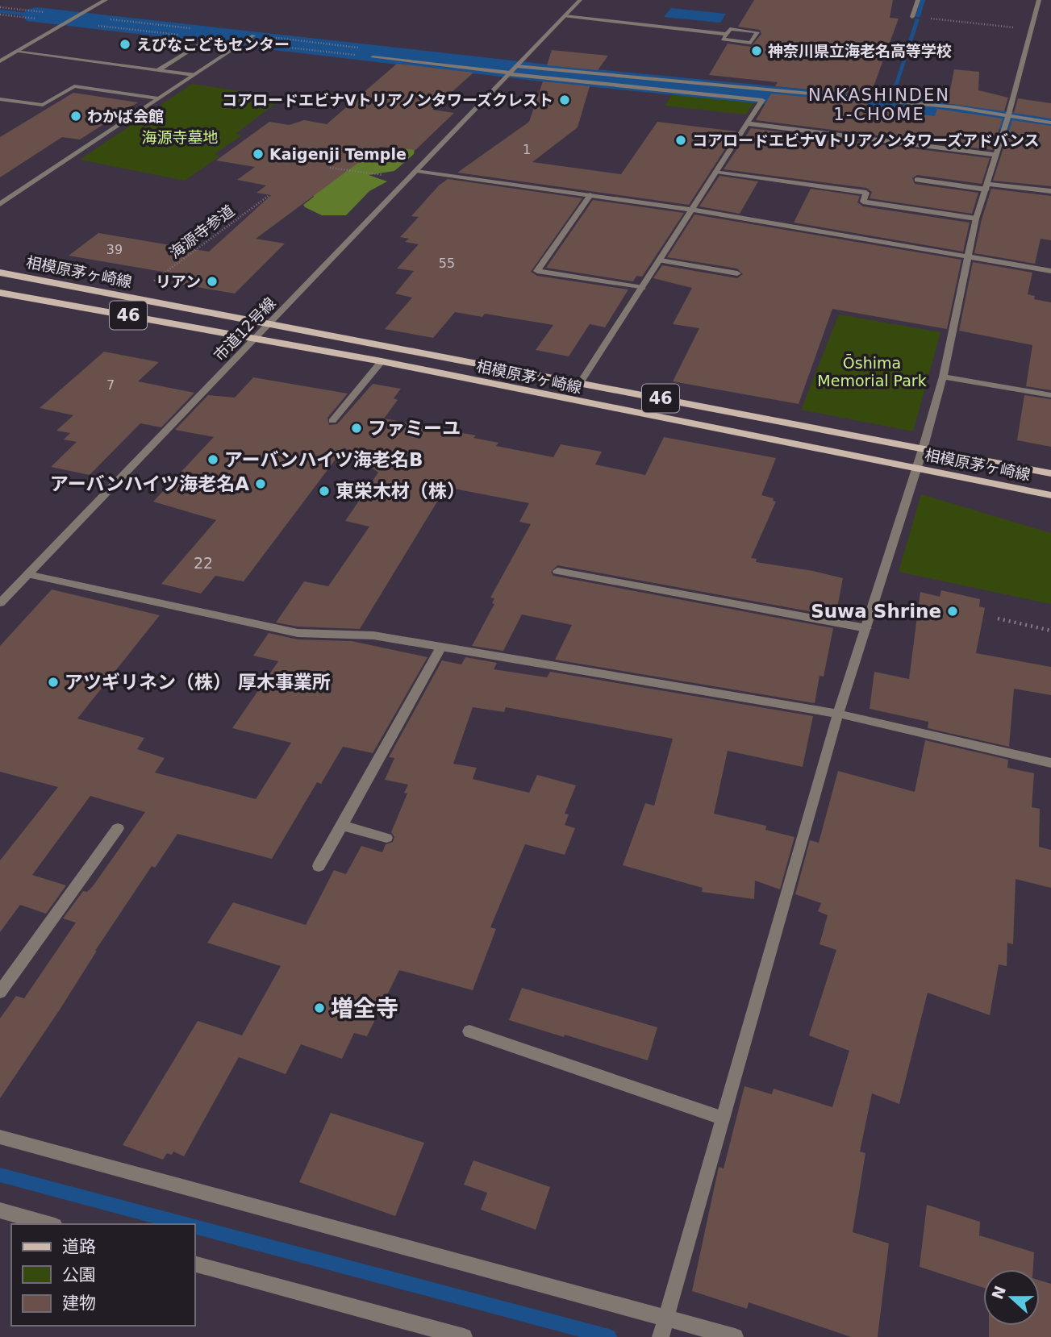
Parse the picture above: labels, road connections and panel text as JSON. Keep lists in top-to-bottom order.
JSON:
{
  "streets": {
    "main road": ["相模原茅ヶ崎線", "46"],
    "street": ["市道12号線"],
    "path": ["海源寺参道"]
  },
  "crossings": [
    ["相模原茅ヶ崎線", "市道12号線"]
  ],
  "districts": ["NAKASHINDEN 1-CHOME"],
  "parks": ["海源寺墓地", "Ōshima Memorial Park"],
  "places": [
    "えびなこどもセンター",
    "神奈川県立海老名高等学校",
    "コアロードエビナVトリアノンタワーズクレスト",
    "わかば会館",
    "コアロードエビナVトリアノンタワーズアドバンス",
    "Kaigenji Temple",
    "リアン",
    "ファミーユ",
    "アーバンハイツ海老名B",
    "アーバンハイツ海老名A",
    "東栄木材（株）",
    "Suwa Shrine",
    "アツギリネン（株） 厚木事業所",
    "増全寺"
  ],
  "house_numbers": [
    "1",
    "39",
    "55",
    "7",
    "22"
  ],
  "legend": ["道路", "公園", "建物"],
  "north": "left"
}
